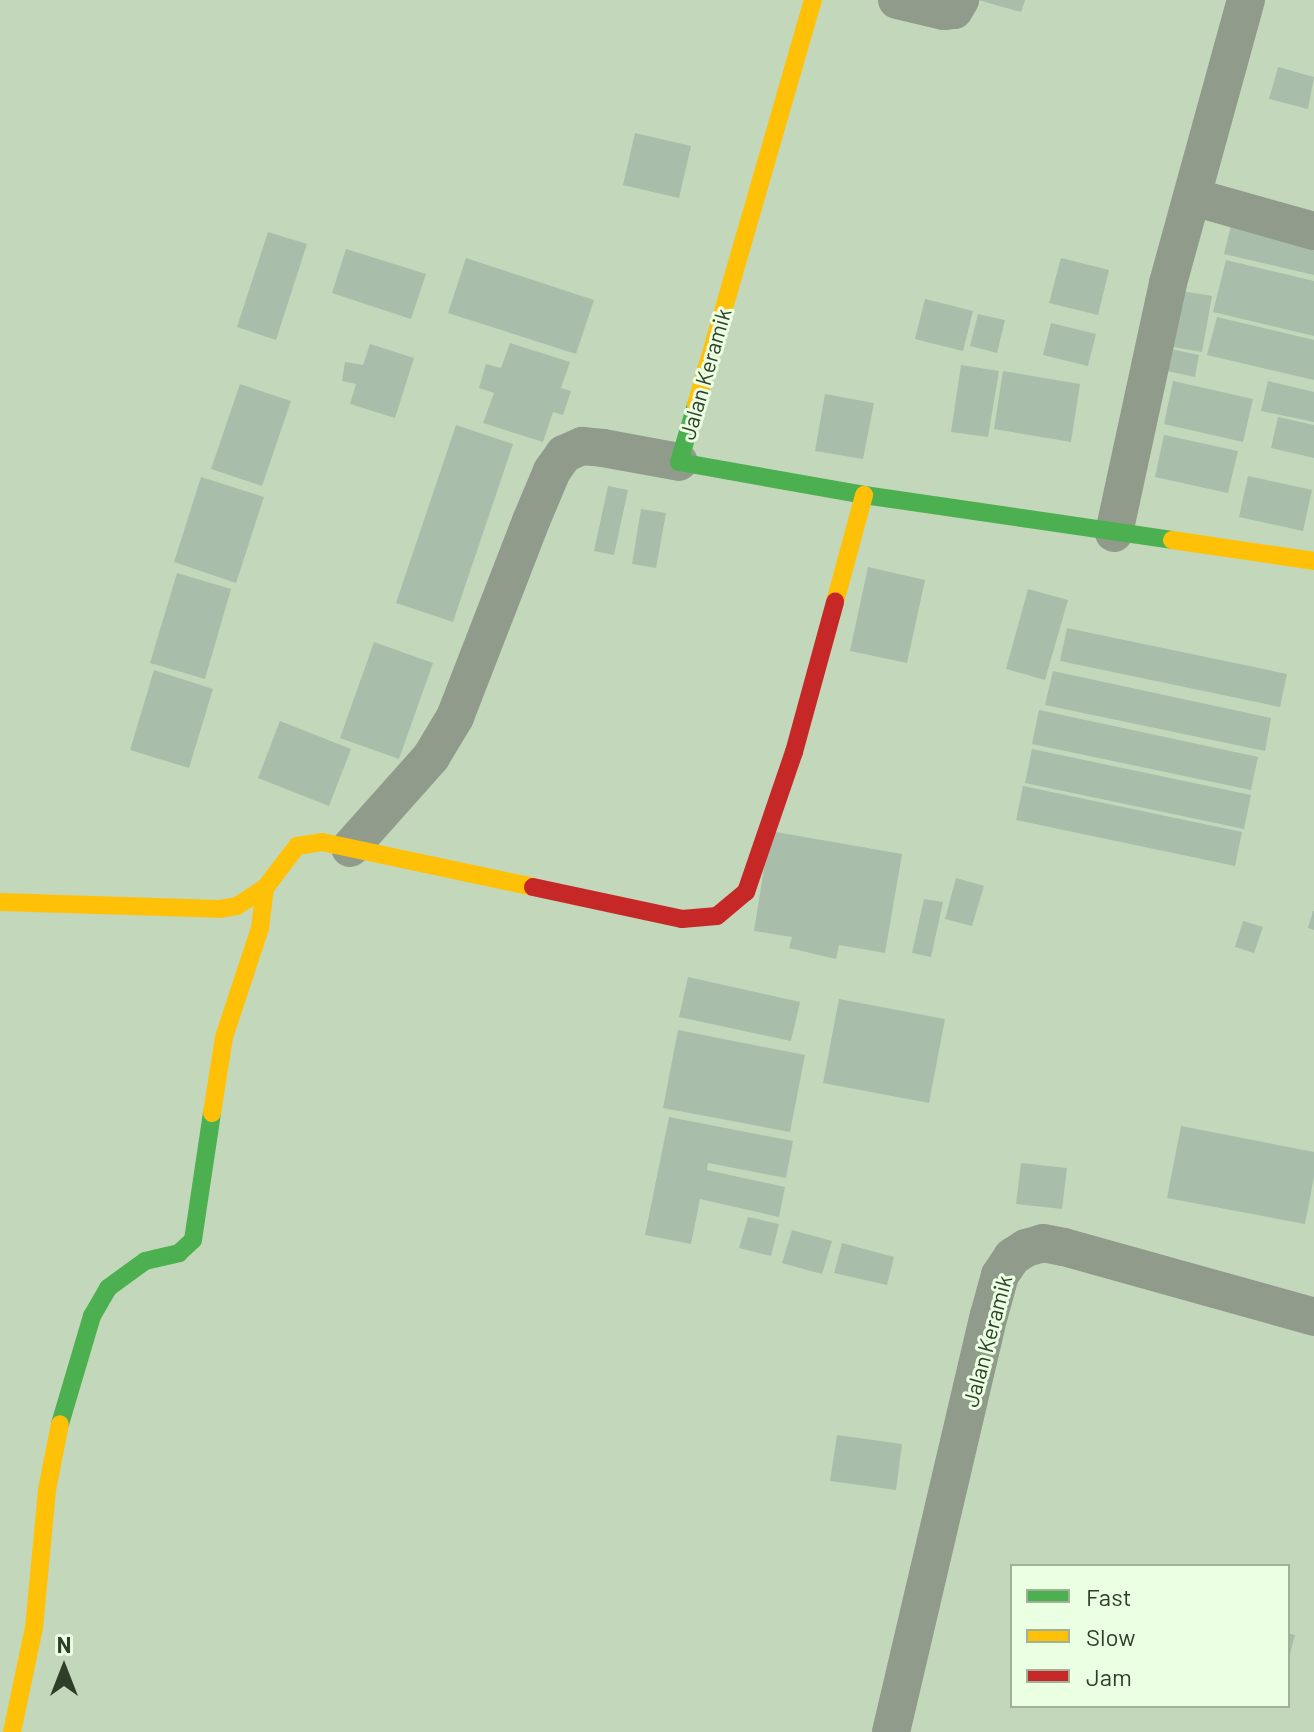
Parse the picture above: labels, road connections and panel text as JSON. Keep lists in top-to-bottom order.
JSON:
{
  "streets": {
    "street": ["Jalan Keramik"]
  },
  "legend": ["Fast", "Slow", "Jam"],
  "north": "top"
}
